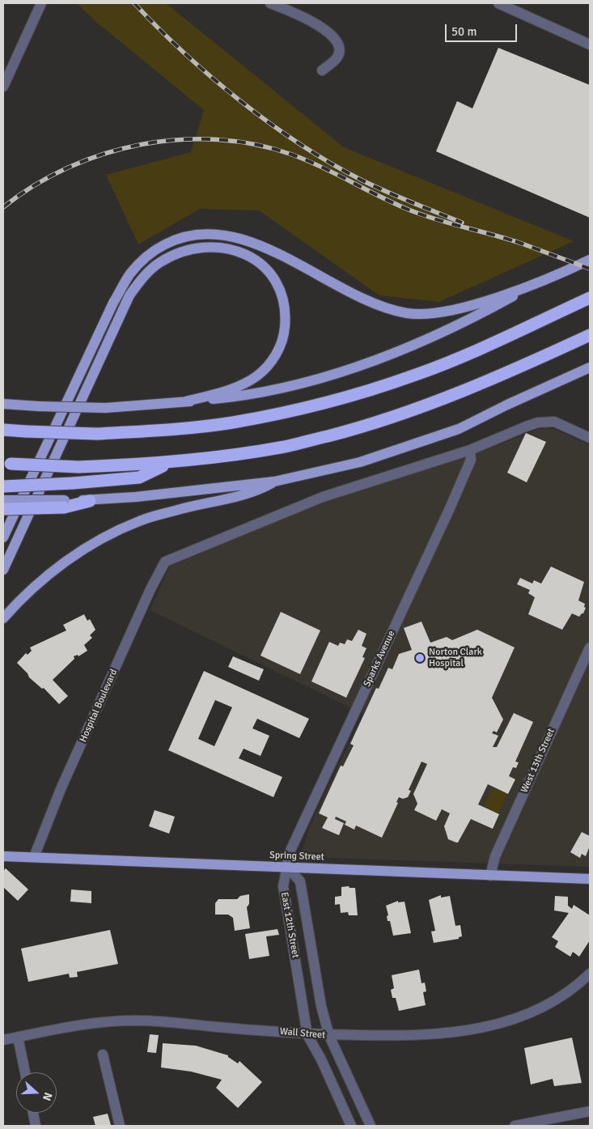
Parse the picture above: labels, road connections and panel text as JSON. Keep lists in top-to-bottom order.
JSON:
{
  "streets": {
    "main road": ["Spring Street"],
    "street": [
      "Sparks Avenue",
      "Hospital Boulevard",
      "West 13th Street",
      "East 12th Street",
      "Wall Street"
    ]
  },
  "crossings": [
    ["Sparks Avenue", "Hospital Boulevard"],
    ["Sparks Avenue", "Spring Street"],
    ["Sparks Avenue", "East 12th Street"],
    ["Hospital Boulevard", "Spring Street"],
    ["West 13th Street", "Spring Street"],
    ["Spring Street", "East 12th Street"],
    ["East 12th Street", "Wall Street"]
  ],
  "places": ["Norton Clark Hospital"],
  "scale_bar": "50 m",
  "north": "right"
}
